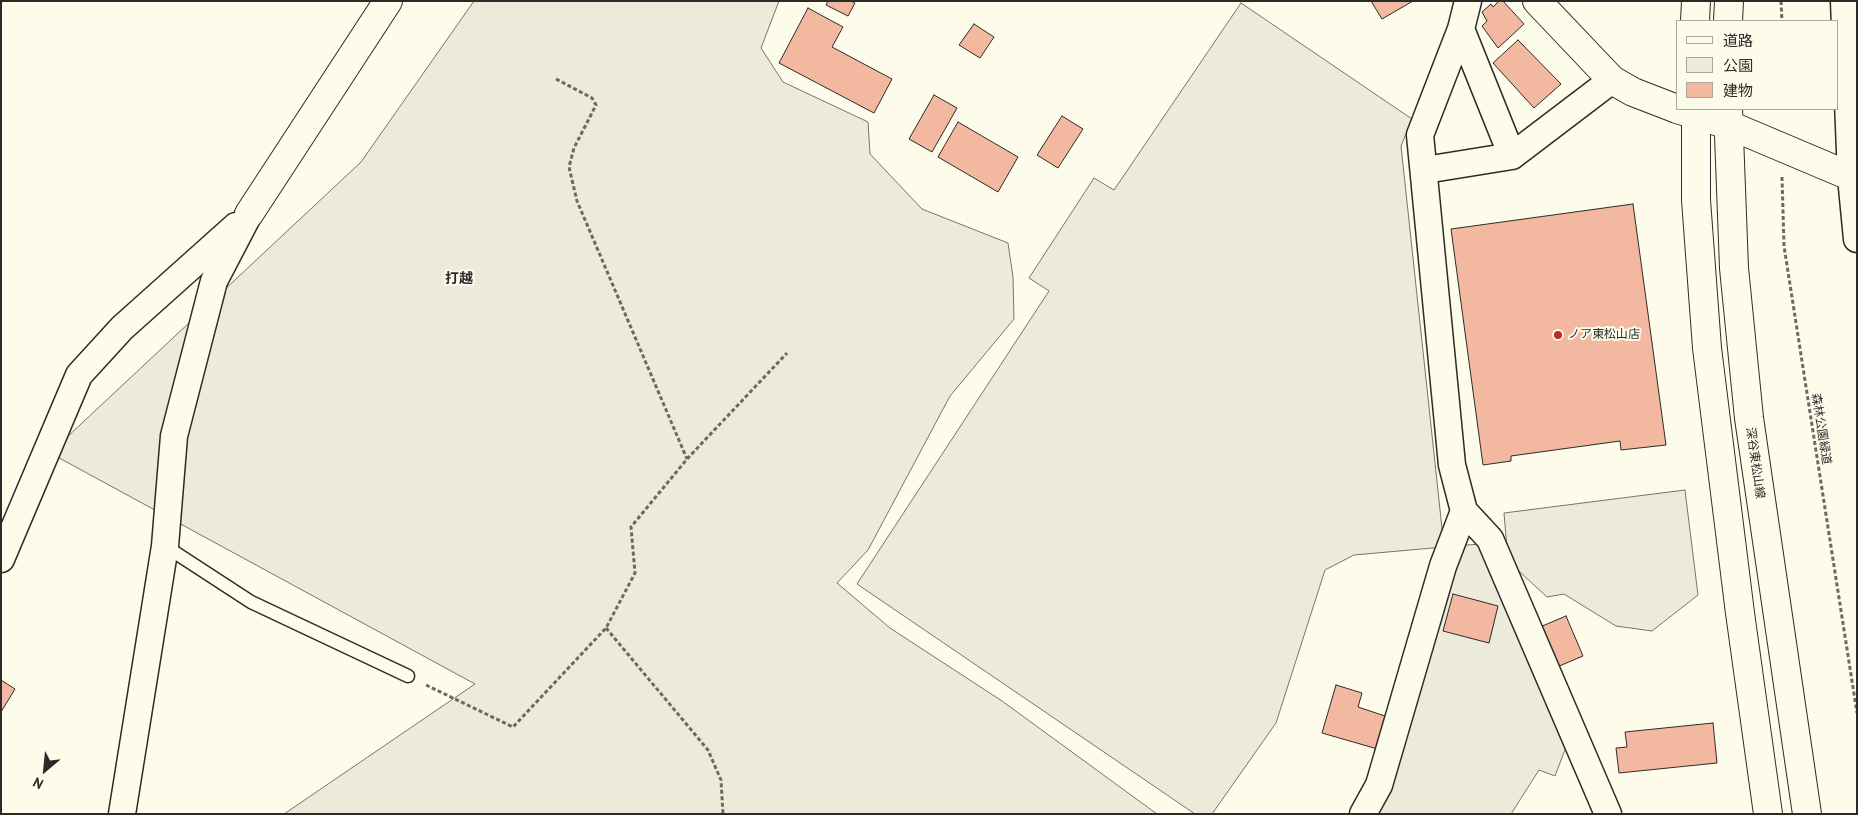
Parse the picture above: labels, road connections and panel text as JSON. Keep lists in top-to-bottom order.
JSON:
{
  "streets": {
    "main road": ["深谷東松山線"],
    "path": ["森林公園緑道"]
  },
  "districts": ["打越"],
  "places": ["ノア東松山店"],
  "legend": ["道路", "公園", "建物"],
  "north": "bottom left"
}
